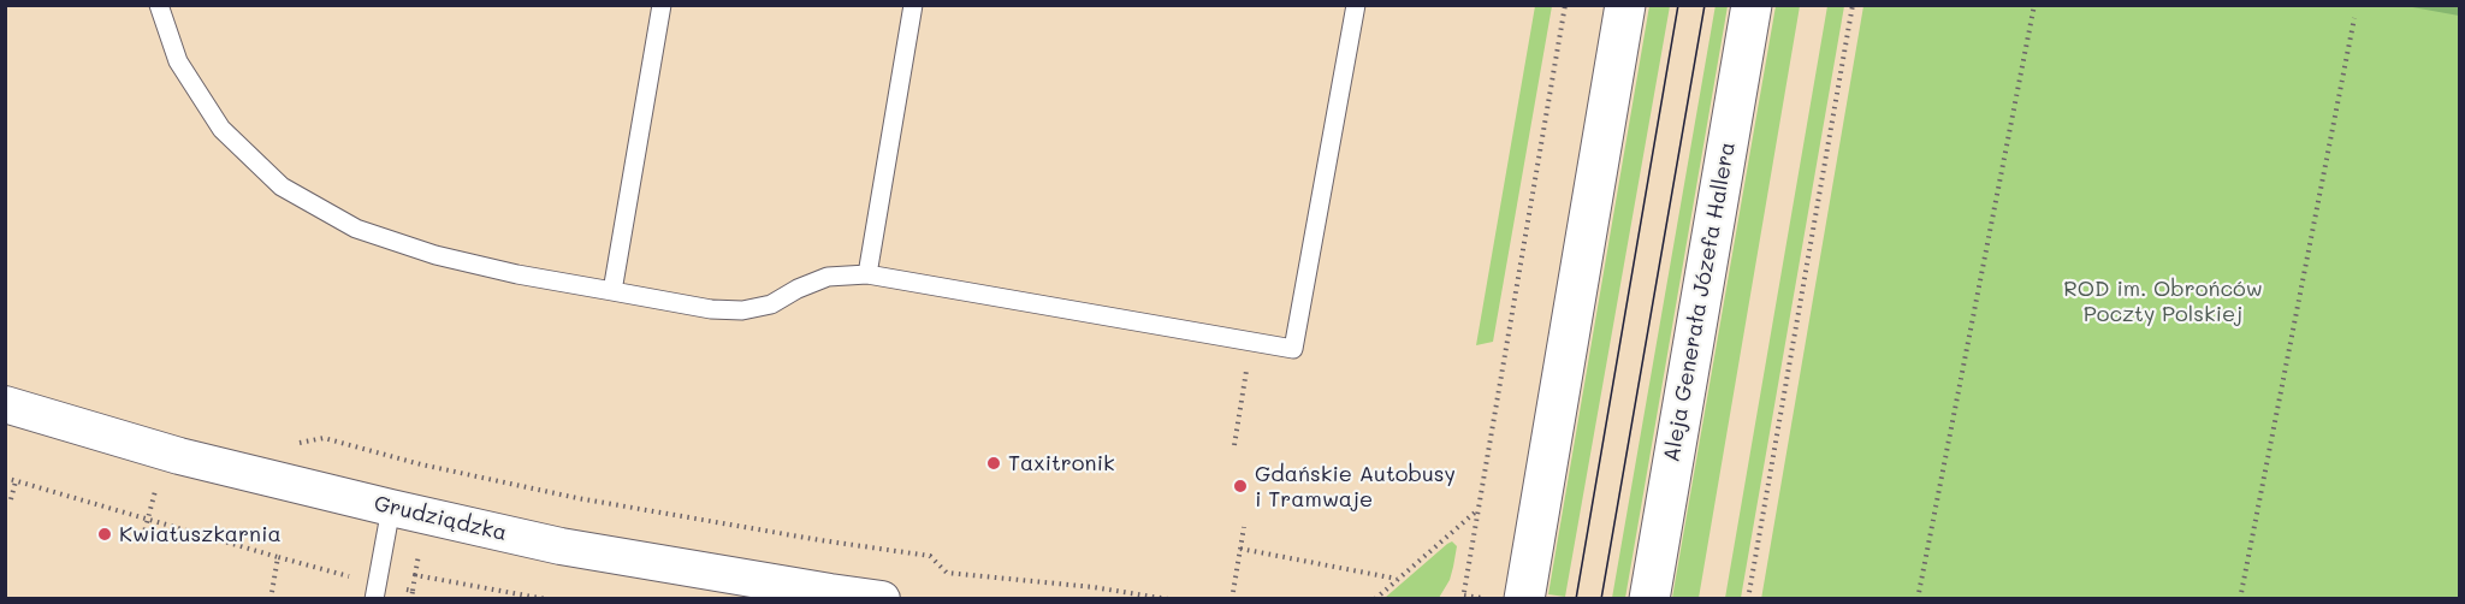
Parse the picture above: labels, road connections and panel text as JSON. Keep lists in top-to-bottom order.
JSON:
{
  "streets": {
    "main road": ["Aleja Generała Józefa Hallera"],
    "street": ["Grudziądzka"]
  },
  "parks": ["ROD im. Obrońców Poczty Polskiej"],
  "places": ["Taxitronik", "Gdańskie Autobusy i Tramwaje", "Kwiatuszkarnia"]
}
